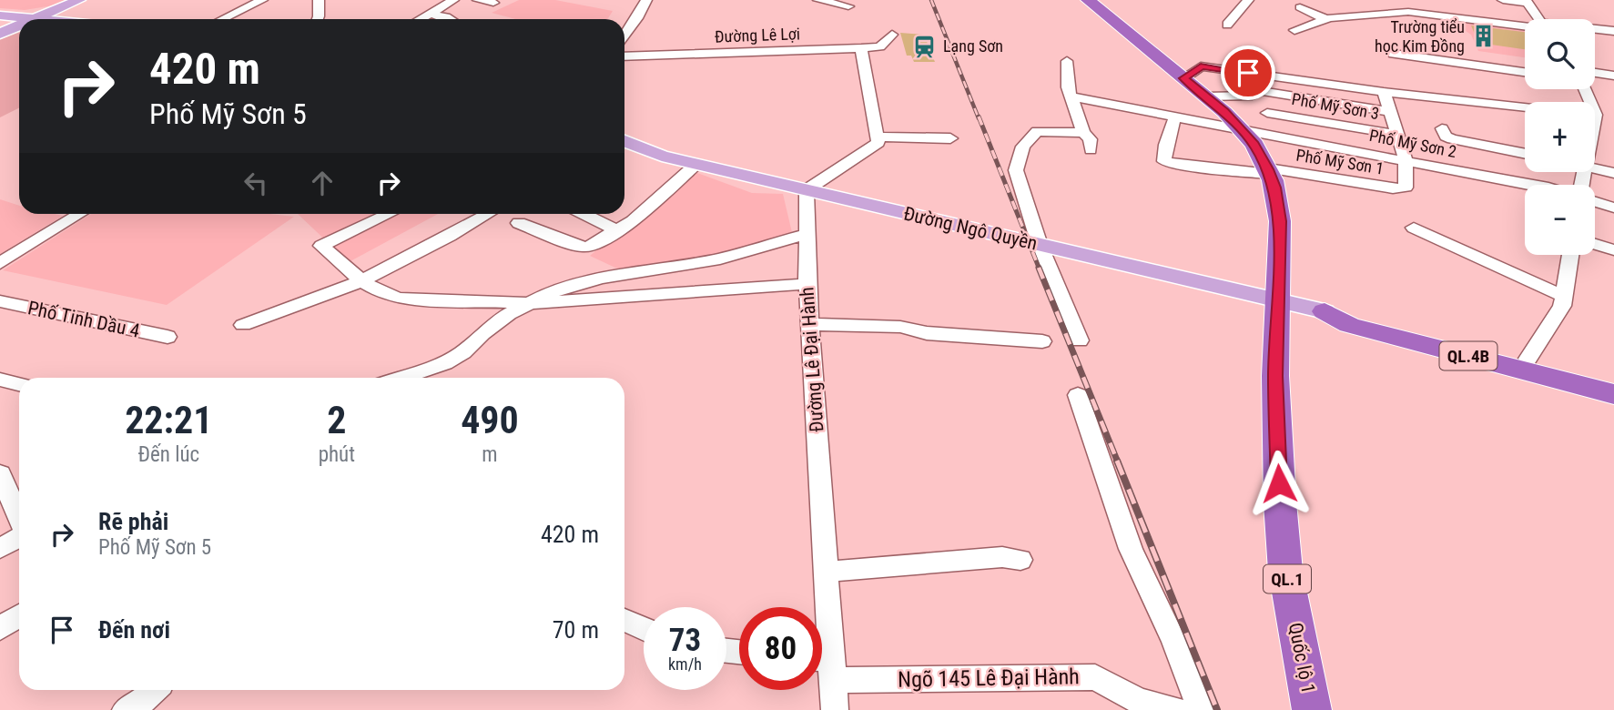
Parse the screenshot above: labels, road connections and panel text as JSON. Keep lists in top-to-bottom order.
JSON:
{
  "streets": {
    "highway": [
      "Đường Ngô Quyền",
      "QL.4B",
      "QL.1",
      "Quốc lộ 1"
    ],
    "street": [
      "Đường Lê Lợi",
      "Phố Mỹ Sơn 3",
      "Phố Mỹ Sơn 2",
      "Phố Mỹ Sơn 1",
      "Phố Tinh Dầu 4",
      "Đường Lê Đại Hành",
      "Ngõ 145 Lê Đại Hành"
    ]
  },
  "crossings": [
    ["Phố Mỹ Sơn 2", "Phố Mỹ Sơn 1"],
    ["Phố Mỹ Sơn 2", "Quốc lộ 1"],
    ["Phố Mỹ Sơn 1", "Quốc lộ 1"],
    ["Đường Ngô Quyền", "Đường Lê Đại Hành"],
    ["Đường Ngô Quyền", "Quốc lộ 1"],
    ["Đường Lê Đại Hành", "Ngõ 145 Lê Đại Hành"]
  ],
  "places": {
    "building": ["Trường tiểu học Kim Đồng"],
    "station": ["Lạng Sơn"]
  },
  "page": {
    "map_buttons": ["+", "−"],
    "turn": ["420 m", "Phố Mỹ Sơn 5"],
    "eta": [
      "22:21",
      "Đến lúc",
      "2",
      "phút",
      "490",
      "m"
    ],
    "list": [
      {
        "name": "Rẽ phải",
        "note": "Phố Mỹ Sơn 5",
        "value": "420 m"
      },
      {
        "name": "Đến nơi",
        "value": "70 m"
      }
    ],
    "speed": "73 km/h",
    "limit": "80"
  }
}
